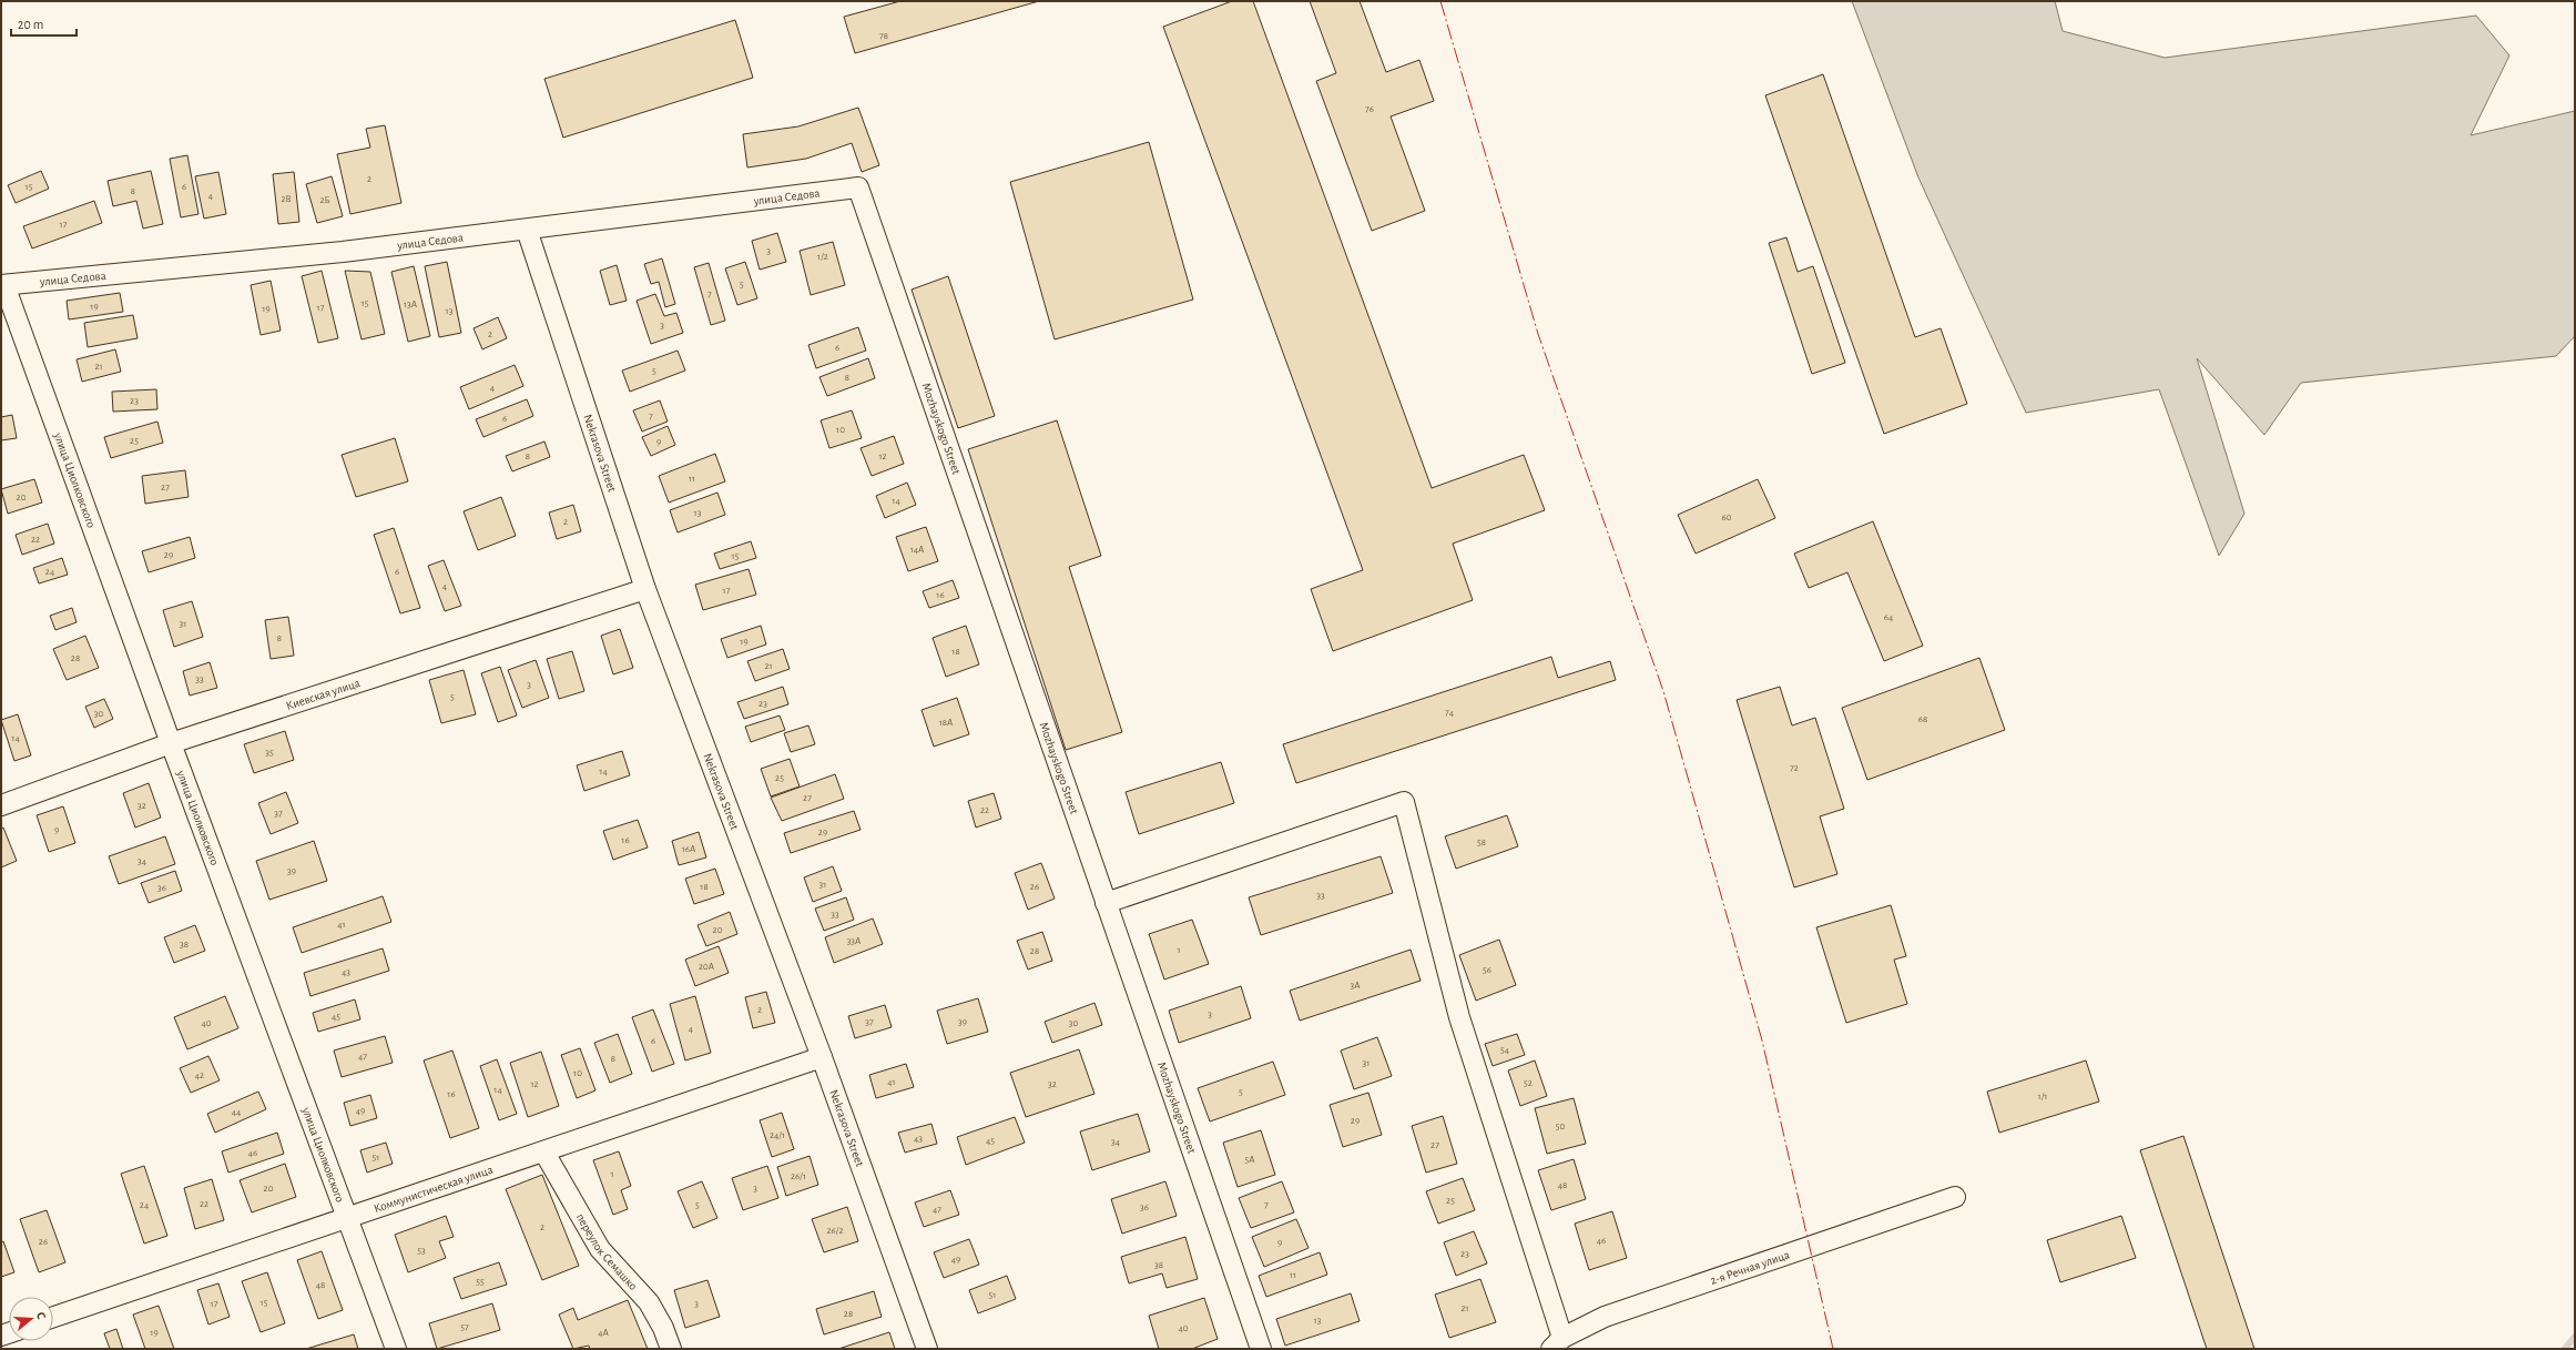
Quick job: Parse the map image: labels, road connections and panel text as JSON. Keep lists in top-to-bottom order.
{
  "streets": {
    "street": [
      "улица Седова",
      "Mozhayskogo Street",
      "Nekrasova Street",
      "улица Циолковского",
      "Киевская улица",
      "Коммунистическая улица",
      "переулок Семашко",
      "2-я Речная улица"
    ]
  },
  "crossings": [
    ["улица Седова", "Mozhayskogo Street"],
    ["улица Седова", "Nekrasova Street"],
    ["улица Седова", "улица Циолковского"],
    ["Nekrasova Street", "Киевская улица"],
    ["Nekrasova Street", "Коммунистическая улица"],
    ["улица Циолковского", "Киевская улица"],
    ["улица Циолковского", "Коммунистическая улица"],
    ["Коммунистическая улица", "переулок Семашко"]
  ],
  "house_numbers": [
    "78",
    "76",
    "2",
    "15",
    "6",
    "8",
    "4",
    "2В",
    "2Б",
    "17",
    "3",
    "1/2",
    "5",
    "7",
    "15",
    "13А",
    "19",
    "17",
    "19",
    "13",
    "3",
    "2",
    "6",
    "21",
    "5",
    "8",
    "4",
    "23",
    "7",
    "6",
    "10",
    "25",
    "9",
    "8",
    "12",
    "11",
    "27",
    "20",
    "14",
    "13",
    "60",
    "2",
    "22",
    "14А",
    "29",
    "15",
    "24",
    "6",
    "4",
    "17",
    "16",
    "64",
    "31",
    "8",
    "19",
    "18",
    "28",
    "21",
    "33",
    "3",
    "5",
    "23",
    "74",
    "30",
    "68",
    "18А",
    "14",
    "35",
    "72",
    "14",
    "25",
    "27",
    "32",
    "22",
    "37",
    "9",
    "29",
    "16",
    "58",
    "16А",
    "34",
    "39",
    "31",
    "18",
    "26",
    "36",
    "33",
    "33",
    "41",
    "20",
    "33А",
    "38",
    "1",
    "28",
    "20А",
    "56",
    "43",
    "3А",
    "2",
    "3",
    "45",
    "37",
    "39",
    "40",
    "30",
    "4",
    "6",
    "54",
    "47",
    "8",
    "31",
    "10",
    "42",
    "41",
    "52",
    "12",
    "32",
    "14",
    "5",
    "16",
    "1/1",
    "49",
    "44",
    "29",
    "50",
    "24/1",
    "43",
    "45",
    "34",
    "27",
    "46",
    "51",
    "5А",
    "1",
    "26/1",
    "48",
    "20",
    "3",
    "25",
    "22",
    "24",
    "5",
    "7",
    "36",
    "47",
    "2",
    "26/2",
    "46",
    "26",
    "9",
    "53",
    "23",
    "49",
    "38",
    "11",
    "55",
    "48",
    "51",
    "15",
    "17",
    "3",
    "21",
    "28",
    "13",
    "57",
    "40",
    "19",
    "4А"
  ],
  "scale_bar": "20 m",
  "north": "right"
}
